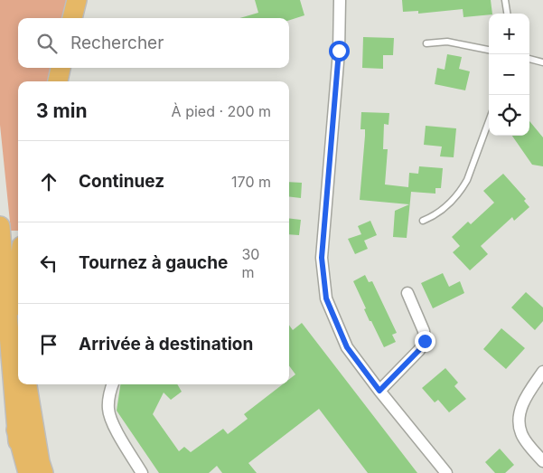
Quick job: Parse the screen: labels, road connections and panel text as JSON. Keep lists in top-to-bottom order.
{
  "page": {
    "map_buttons": ["+", "−"],
    "search": "Rechercher",
    "heading": ["3 min", "À pied · 200 m"],
    "list": [
      ["Continuez", "170 m"],
      ["Tournez à gauche", "30 m"],
      "Arrivée à destination"
    ]
  }
}
